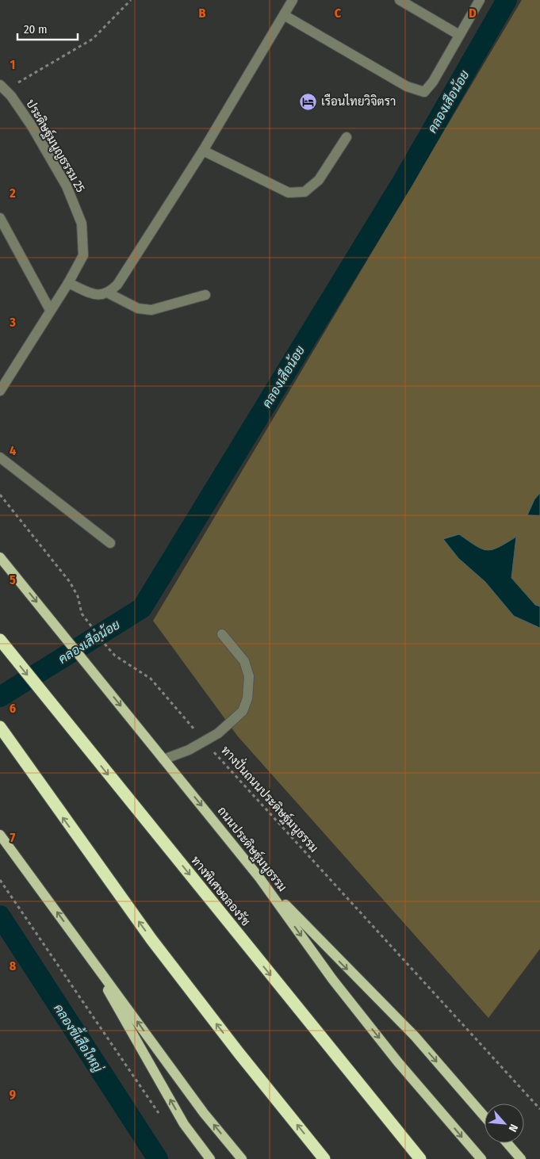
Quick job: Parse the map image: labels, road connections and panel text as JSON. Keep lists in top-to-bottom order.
{
  "streets": {
    "highway": ["ทางพิเศษฉลองรัช"],
    "main road": ["ถนนประดิษฐ์มนูธรรม"],
    "street": ["ประดิษฐ์มนูญธรรม 25"],
    "path": ["ทางปั่นถนนประดิษฐ์มนูธรรม"]
  },
  "water": ["คลองเสือน้อย", "คลองขี้เสือใหญ่"],
  "places": {
    "hotel": ["เรือนไทยวิจิตรา"]
  },
  "scale_bar": "20 m",
  "north": "bottom right",
  "grid": {
    "columns": ["B", "C", "D"],
    "rows": [
      "1",
      "2",
      "3",
      "4",
      "5",
      "6",
      "7",
      "8",
      "9"
    ]
  }
}
